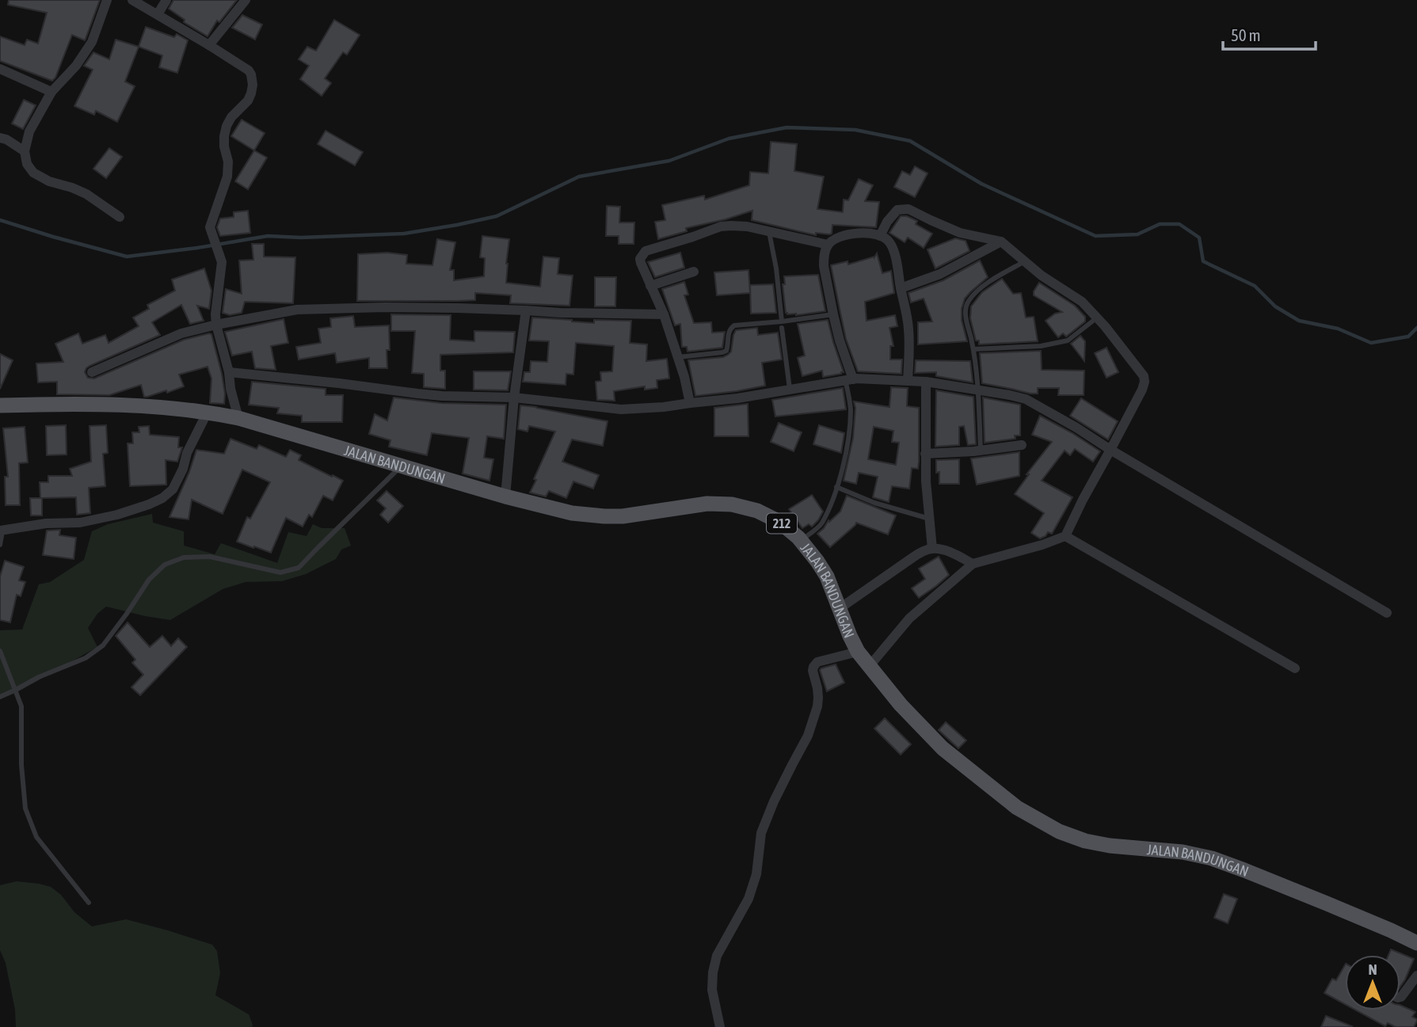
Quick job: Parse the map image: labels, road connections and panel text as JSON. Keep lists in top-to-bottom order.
{
  "streets": {
    "main road": ["JALAN BANDUNGAN", "212"]
  },
  "scale_bar": "50 m",
  "north": "top"
}
